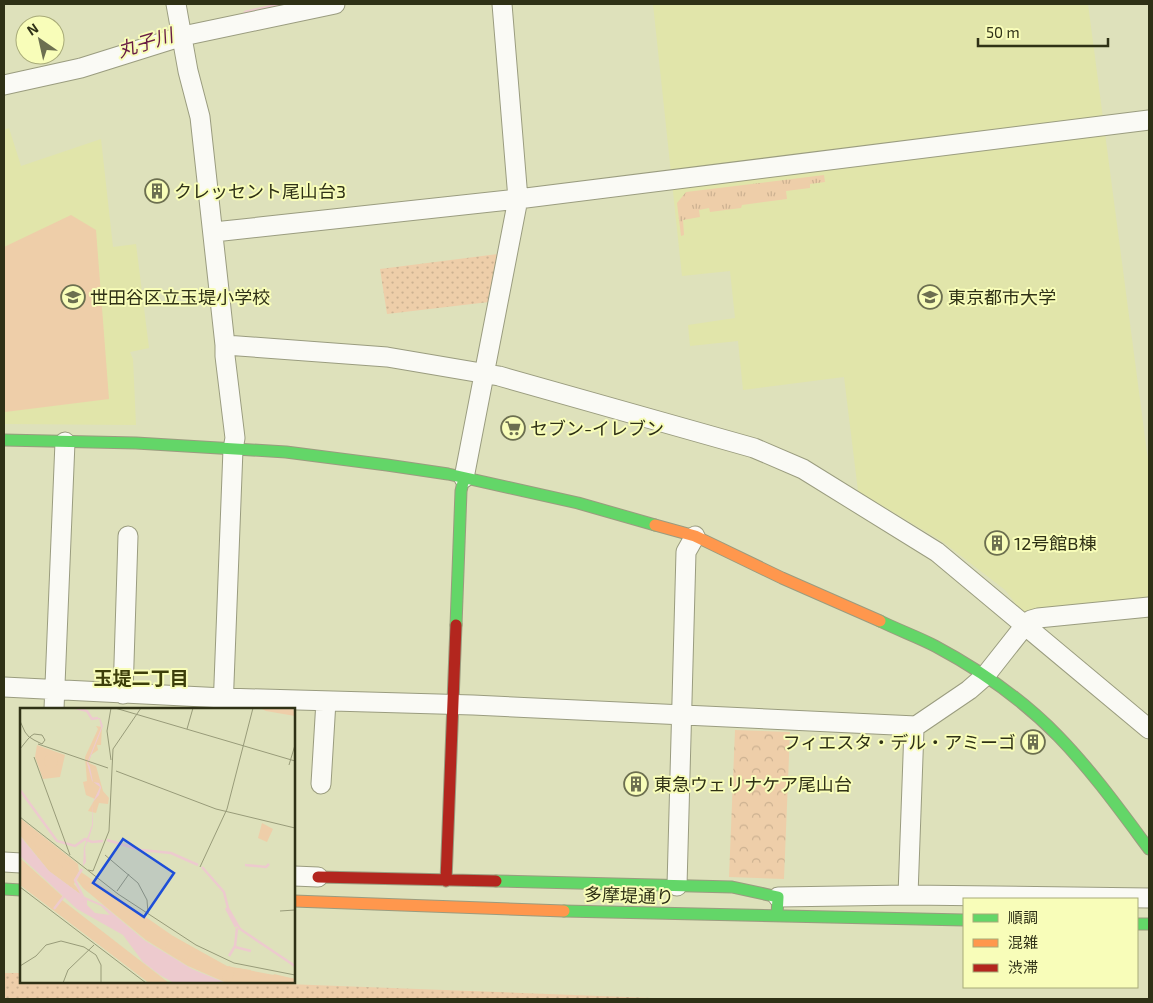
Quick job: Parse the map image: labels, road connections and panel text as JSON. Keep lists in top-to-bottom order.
{
  "streets": {
    "street": ["多摩堤通り"]
  },
  "districts": ["玉堤二丁目"],
  "water": ["丸子川"],
  "places": {
    "building": [
      "クレッセント尾山台3",
      "12号館B棟",
      "フィエスタ・デル・アミーゴ",
      "東急ウェリナケア尾山台"
    ],
    "school or university": ["世田谷区立玉堤小学校", "東京都市大学"],
    "supermarket": ["セブン-イレブン"]
  },
  "legend": ["順調", "混雑", "渋滞"],
  "scale_bar": "50 m",
  "north": "top left"
}
